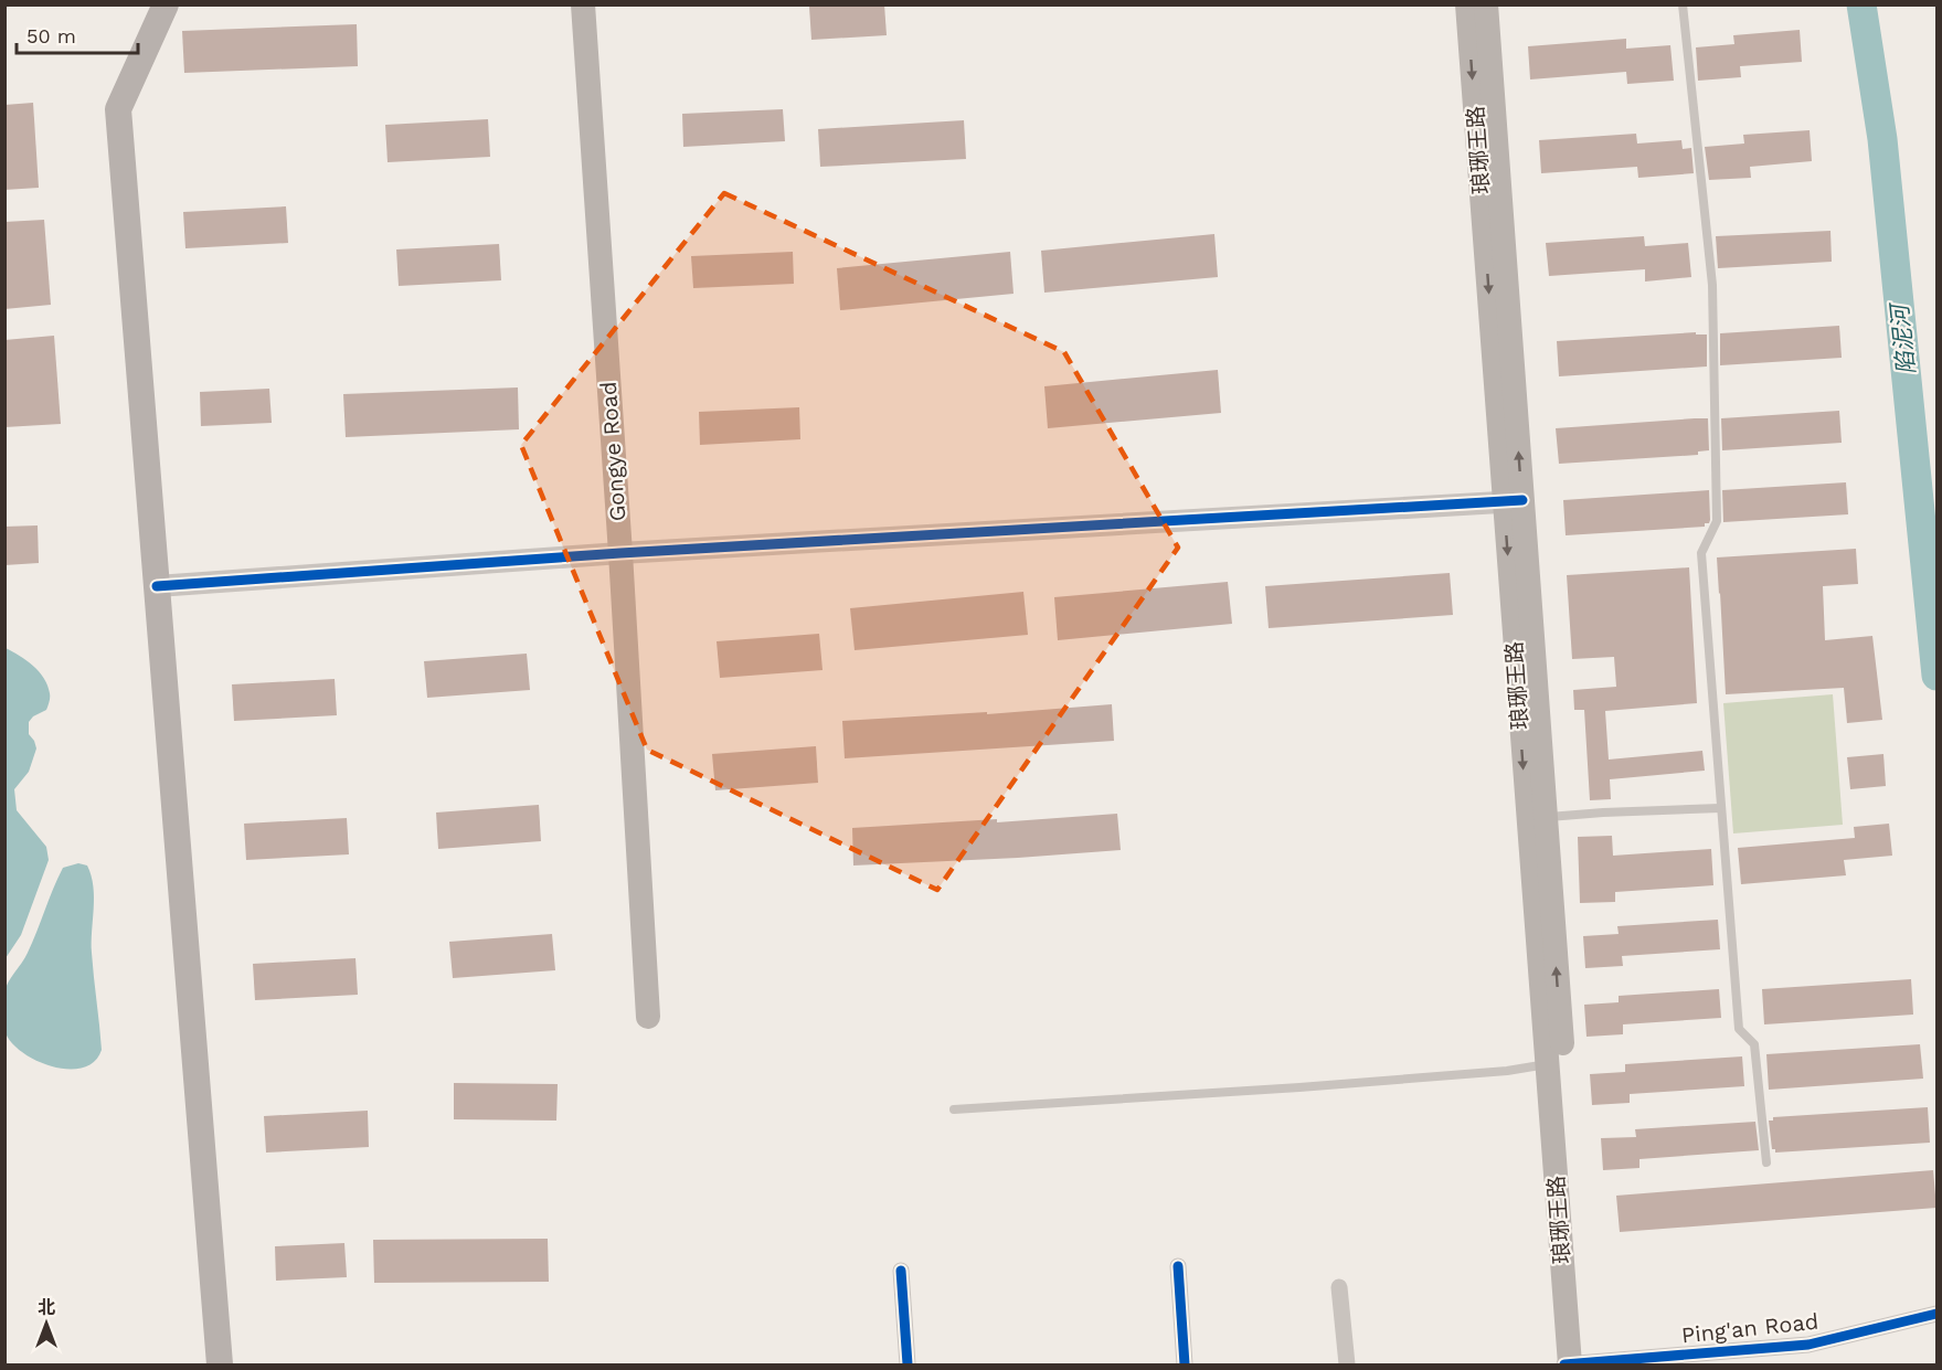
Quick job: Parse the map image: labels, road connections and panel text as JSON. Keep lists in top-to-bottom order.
{
  "streets": {
    "main road": ["琅琊王路", "Gongye Road"],
    "street": ["Ping'an Road"]
  },
  "crossings": [
    ["琅琊王路", "Ping'an Road"]
  ],
  "water": ["陷泥河"],
  "scale_bar": "50 m",
  "north": "top"
}
